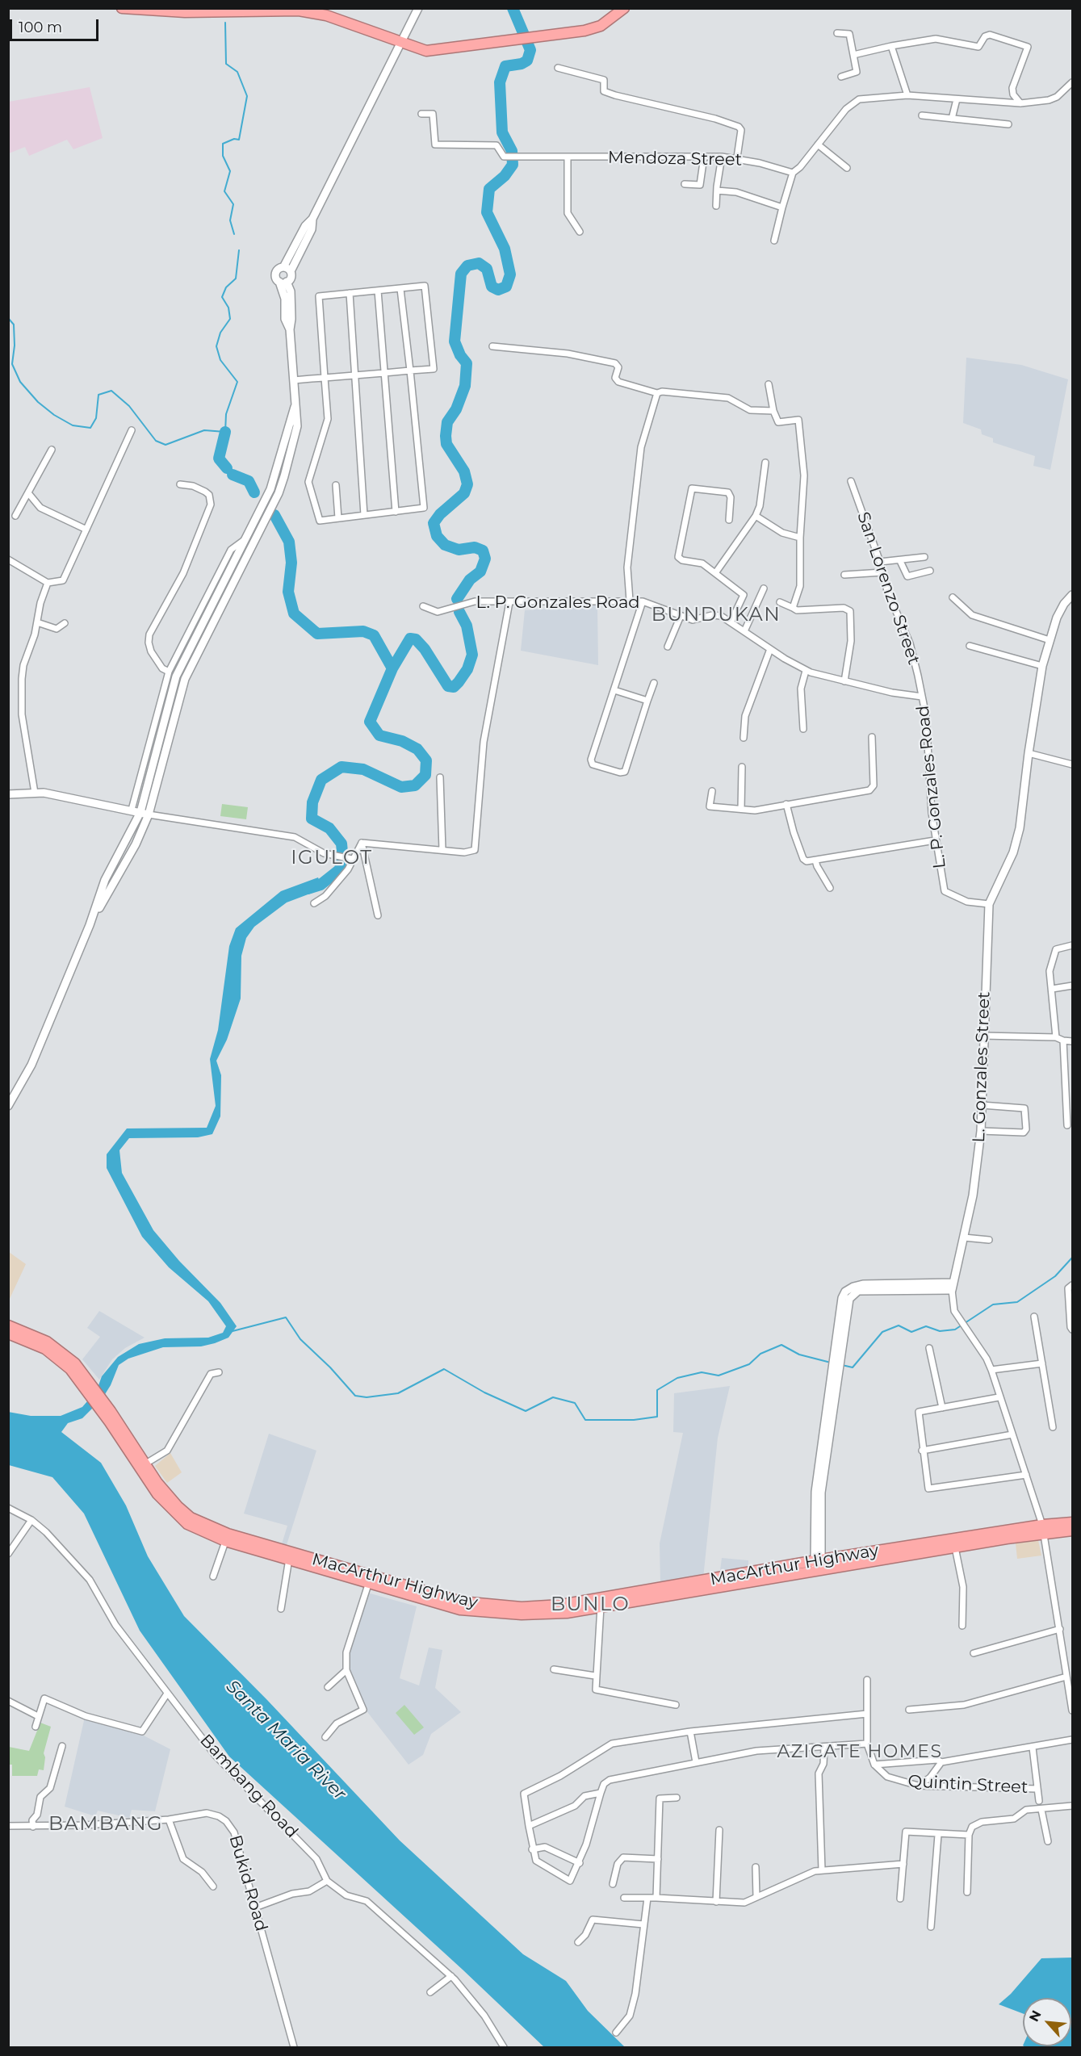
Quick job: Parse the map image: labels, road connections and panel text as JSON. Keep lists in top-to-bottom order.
{
  "streets": {
    "highway": ["MacArthur Highway"],
    "main road": ["L. Gonzales Street"],
    "street": [
      "Mendoza Street",
      "San Lorenzo Street",
      "L. P. Gonzales Road",
      "Quintin Street",
      "Bambang Road",
      "Bukid Road"
    ]
  },
  "crossings": [
    ["San Lorenzo Street", "L. P. Gonzales Road"],
    ["L. P. Gonzales Road", "L. Gonzales Street"],
    ["L. Gonzales Street", "MacArthur Highway"]
  ],
  "districts": [
    "BUNDUKAN",
    "IGULOT",
    "BUNLO",
    "AZICATE HOMES",
    "BAMBANG"
  ],
  "water": ["Santa Maria River"],
  "scale_bar": "100 m",
  "north": "top left"
}
